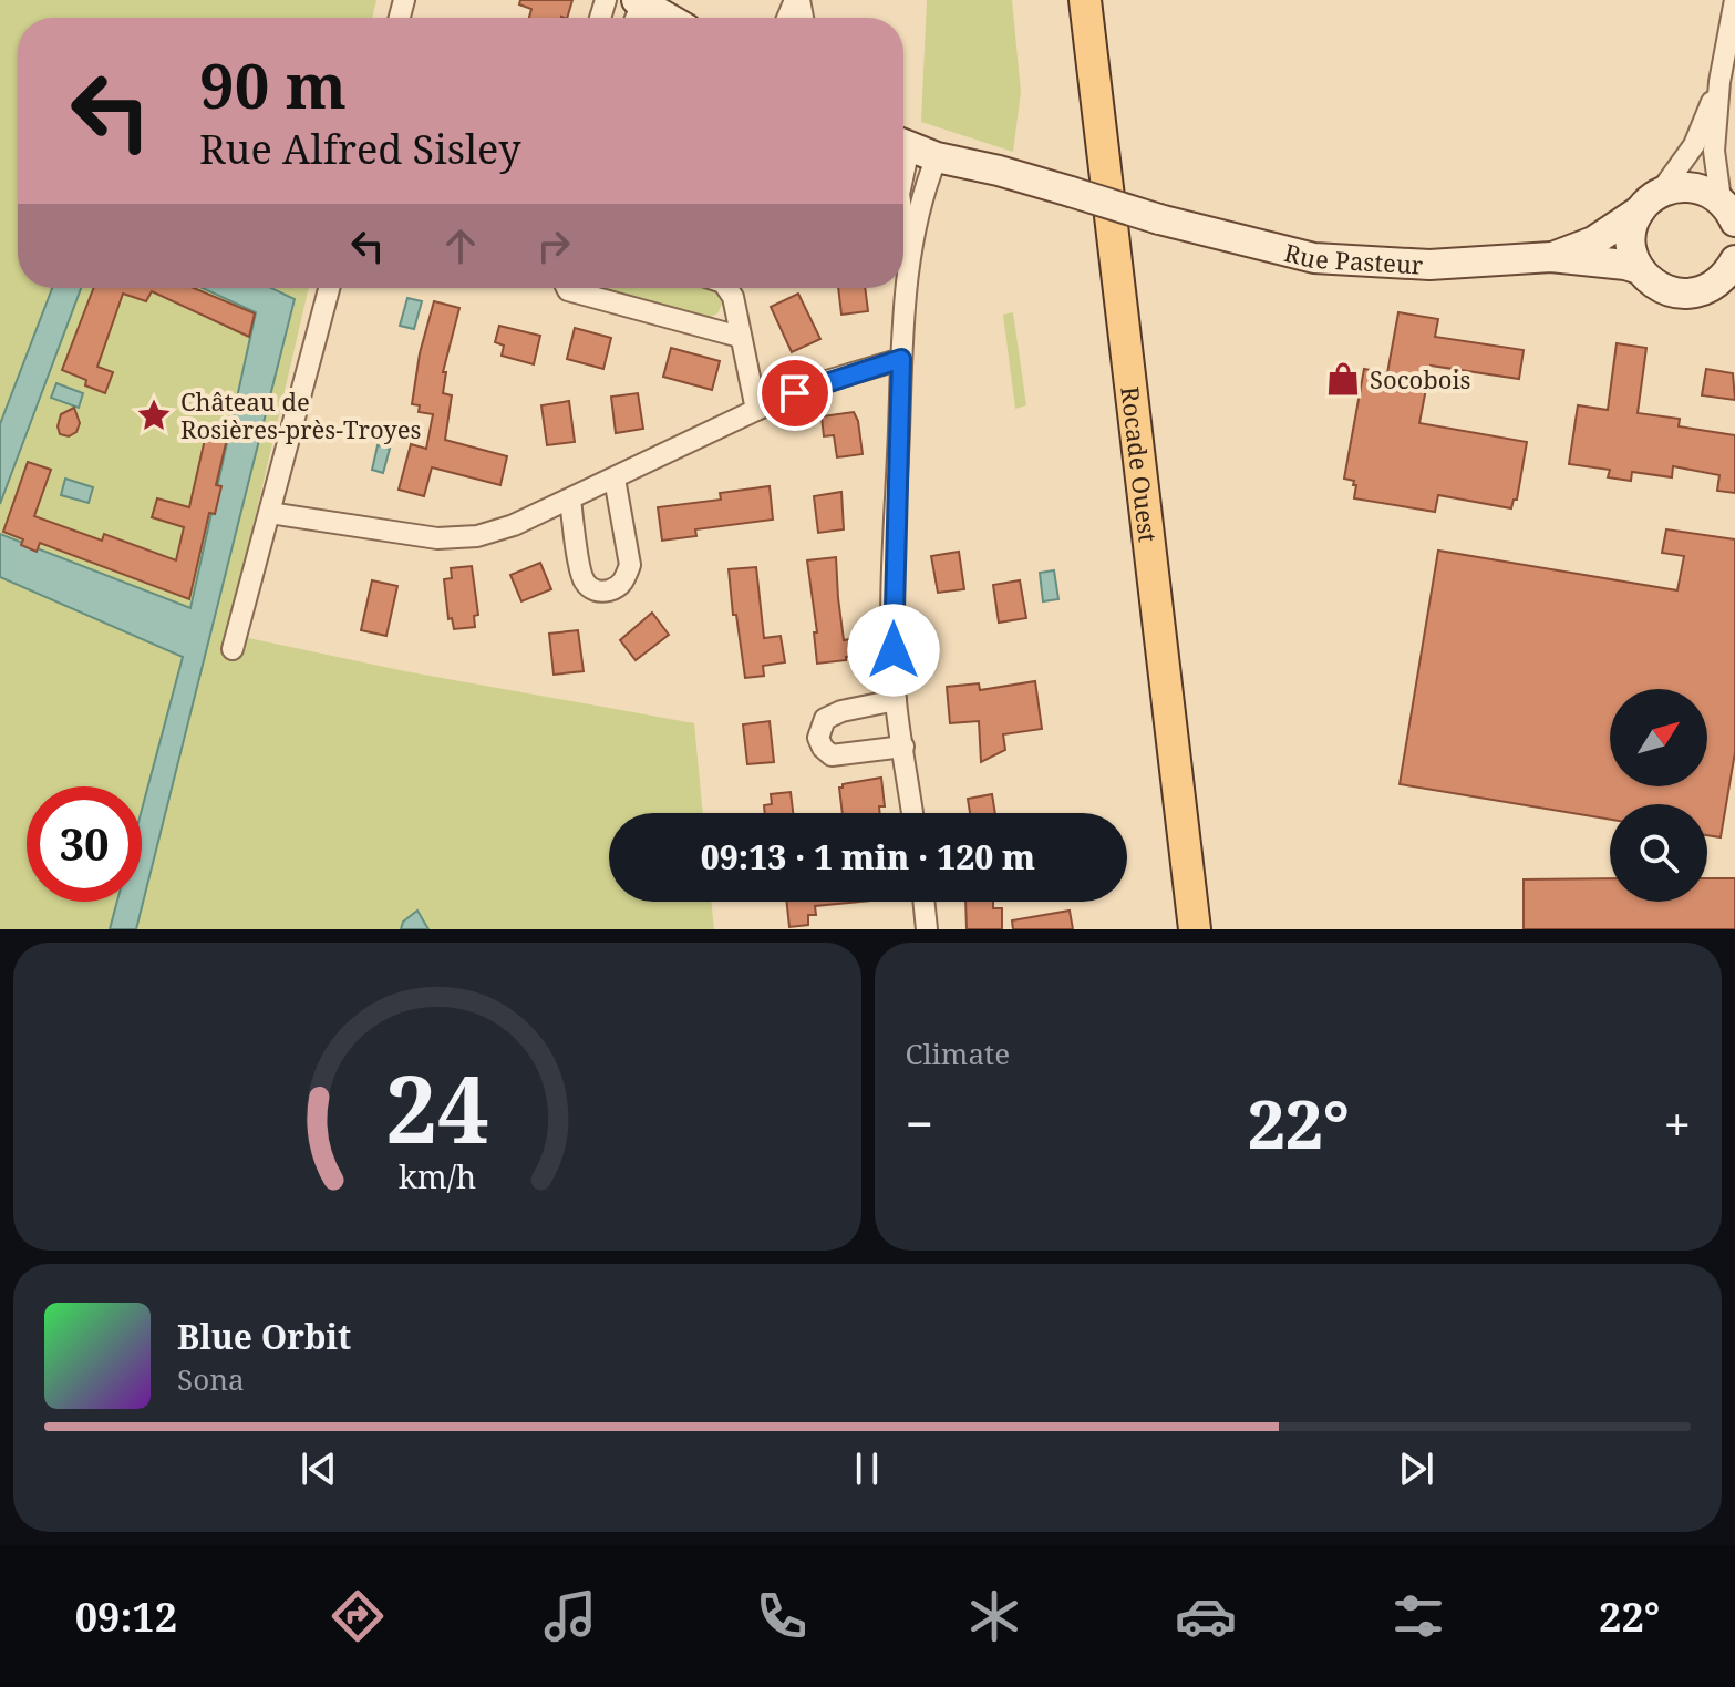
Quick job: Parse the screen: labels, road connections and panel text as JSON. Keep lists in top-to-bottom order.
{
  "streets": {
    "main road": ["Rocade Ouest"],
    "street": ["Rue Pasteur"]
  },
  "places": {
    "shop": ["Socobois"],
    "place": ["Château de Rosières-près-Troyes"]
  },
  "north": "top right",
  "page": {
    "turn": ["90 m", "Rue Alfred Sisley"],
    "limit": "30",
    "trip": "09:13 · 1 min · 120 m",
    "tile": "Climate",
    "heat": ["−", "22°", "+"],
    "song": ["Blue Orbit", "Sona"],
    "tabs": ["09:12", "22°"],
    "gauge": ["24", "km/h"]
  }
}
